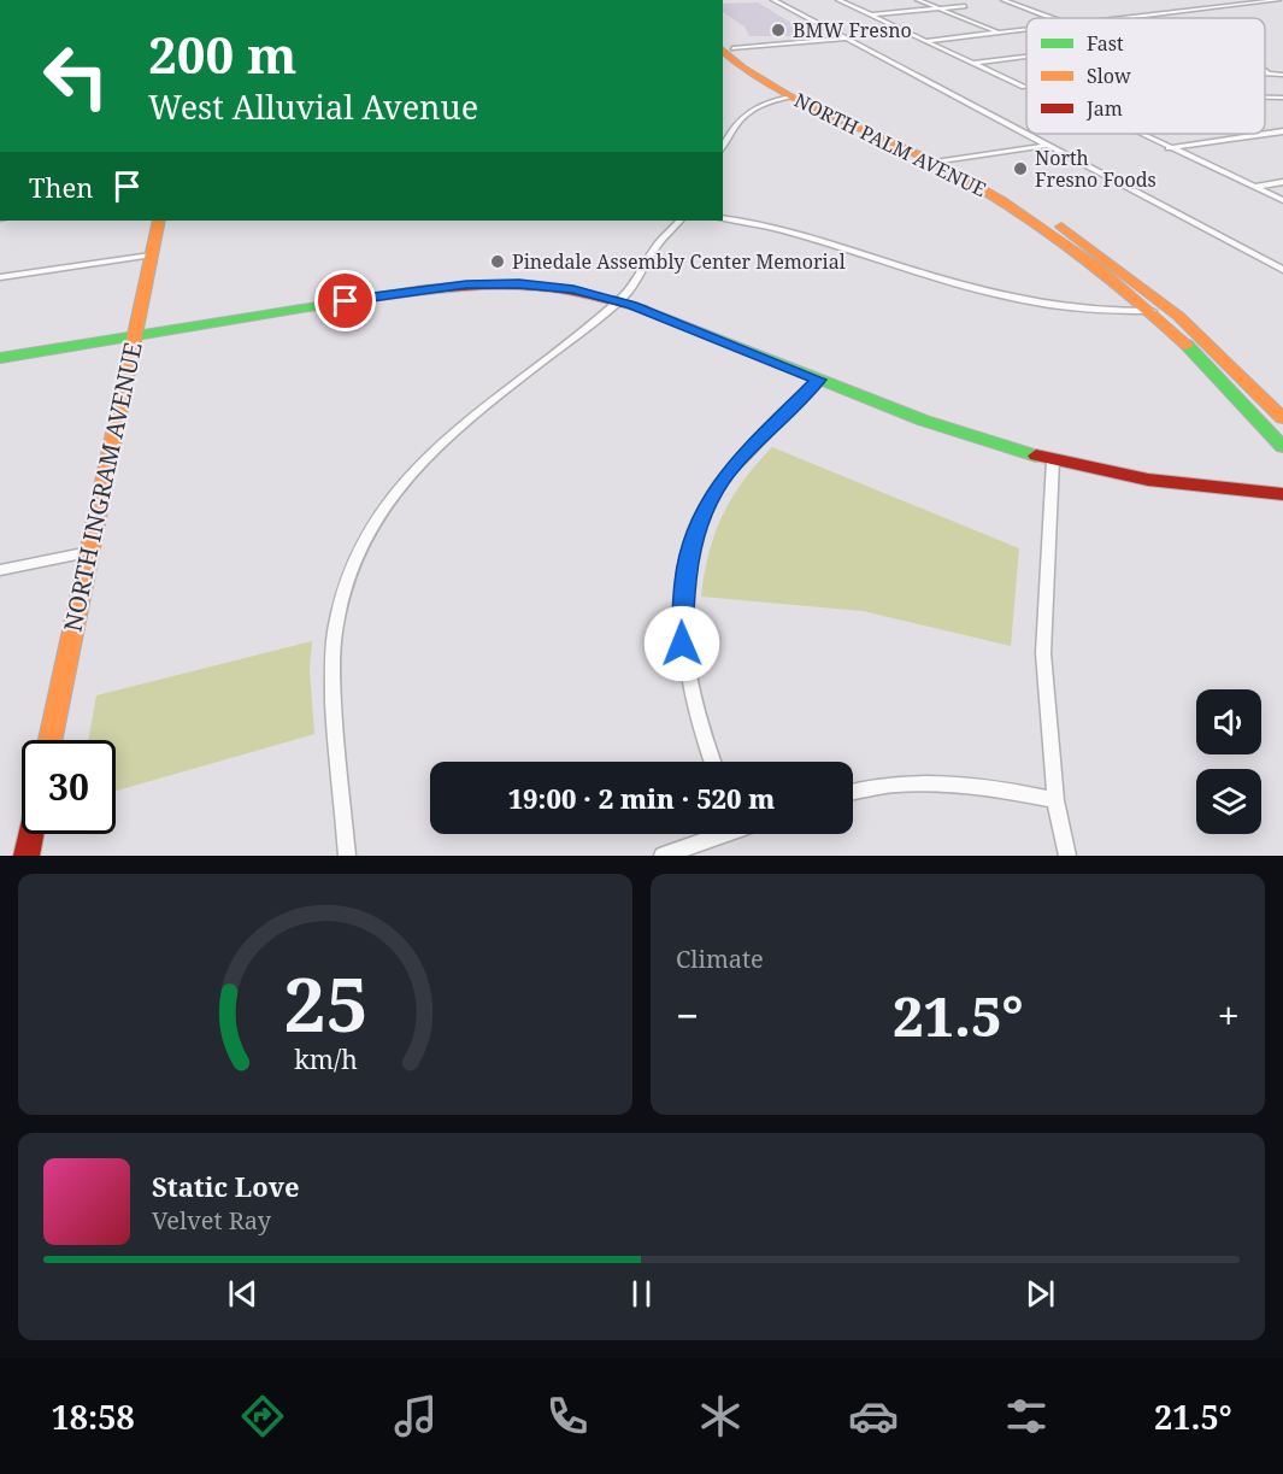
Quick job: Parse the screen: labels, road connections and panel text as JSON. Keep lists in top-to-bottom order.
{
  "streets": {
    "main road": ["NORTH PALM AVENUE", "NORTH INGRAM AVENUE"]
  },
  "places": ["BMW Fresno", "North Fresno Foods", "Pinedale Assembly Center Memorial"],
  "legend": ["Fast", "Slow", "Jam"],
  "page": {
    "turn": ["200 m", "West Alluvial Avenue"],
    "then": "Then",
    "limit": "30",
    "trip": "19:00 · 2 min · 520 m",
    "tile": "Climate",
    "heat": ["−", "21.5°", "+"],
    "song": ["Static Love", "Velvet Ray"],
    "tabs": ["18:58", "21.5°"],
    "gauge": ["25", "km/h"]
  }
}
